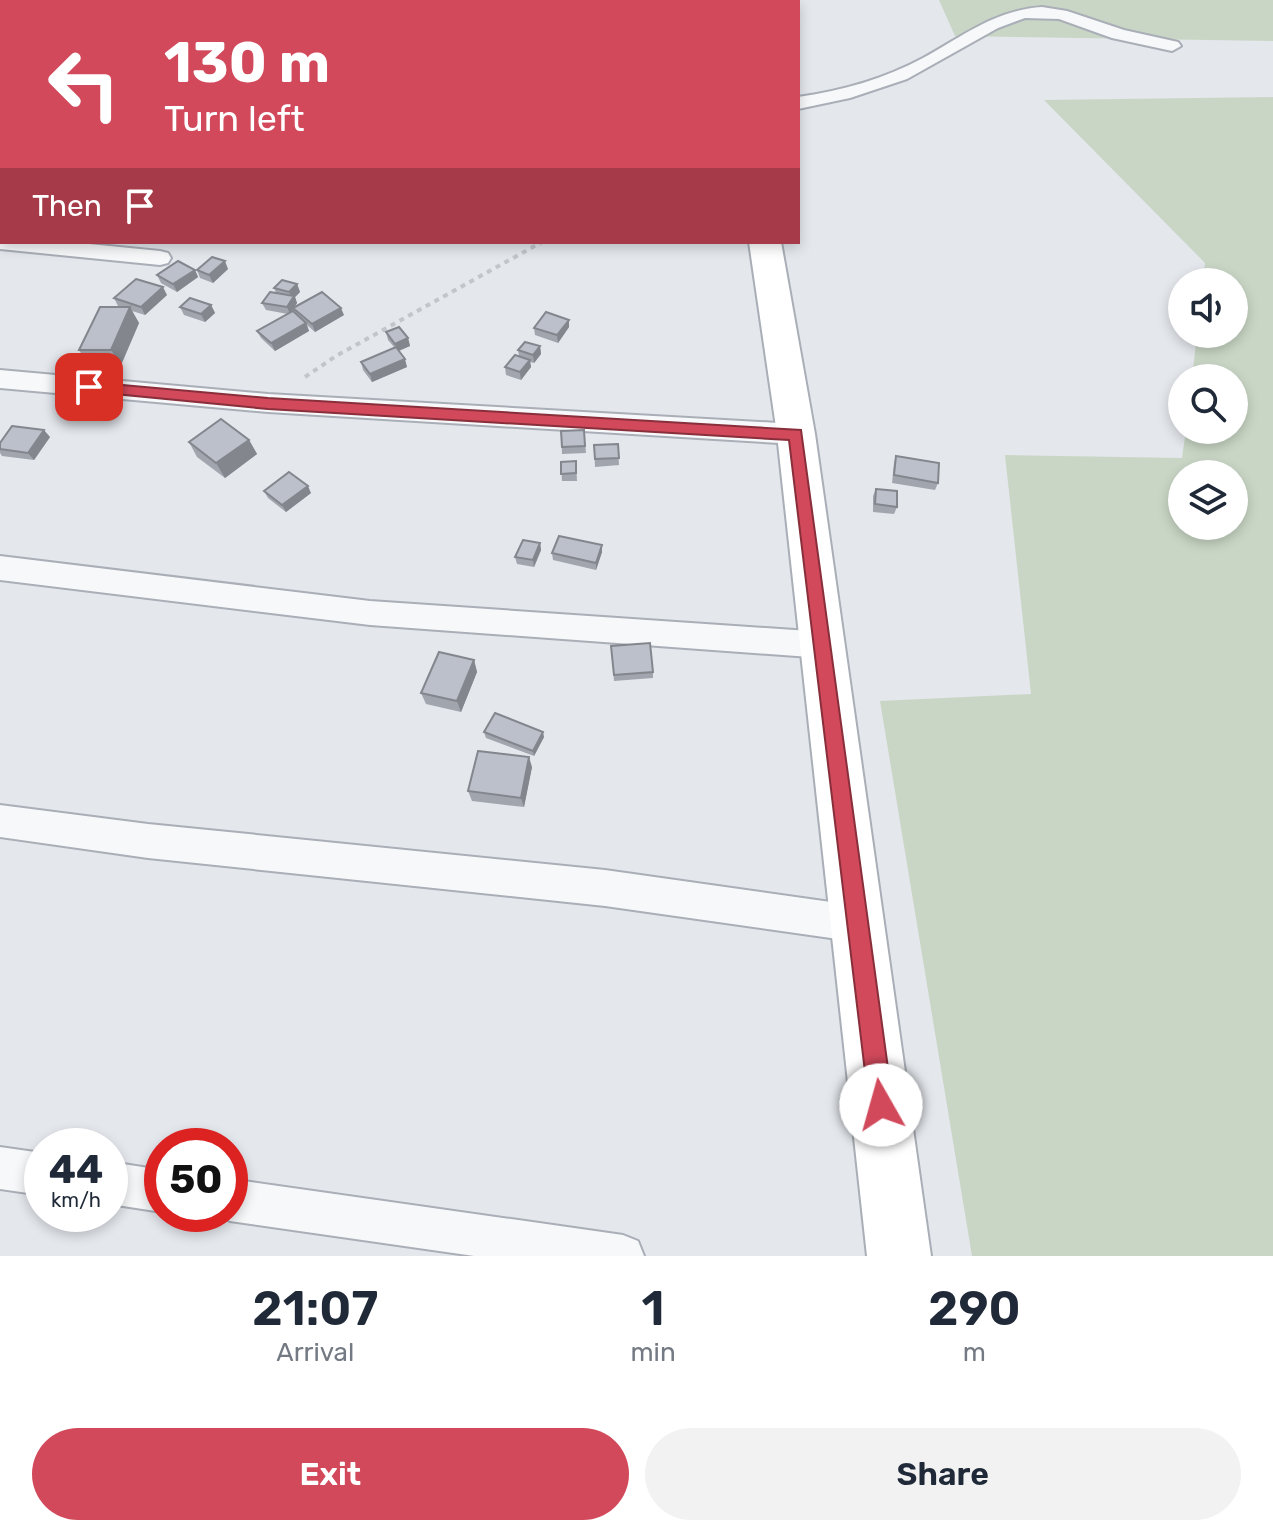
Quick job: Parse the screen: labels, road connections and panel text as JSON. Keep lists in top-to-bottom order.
{
  "page": {
    "turn": ["130 m", "Turn left"],
    "then": "Then",
    "speed": "44 km/h",
    "limit": "50",
    "eta": [
      "21:07",
      "Arrival",
      "1",
      "min",
      "290",
      "m"
    ],
    "buttons": ["Exit", "Share"]
  }
}
